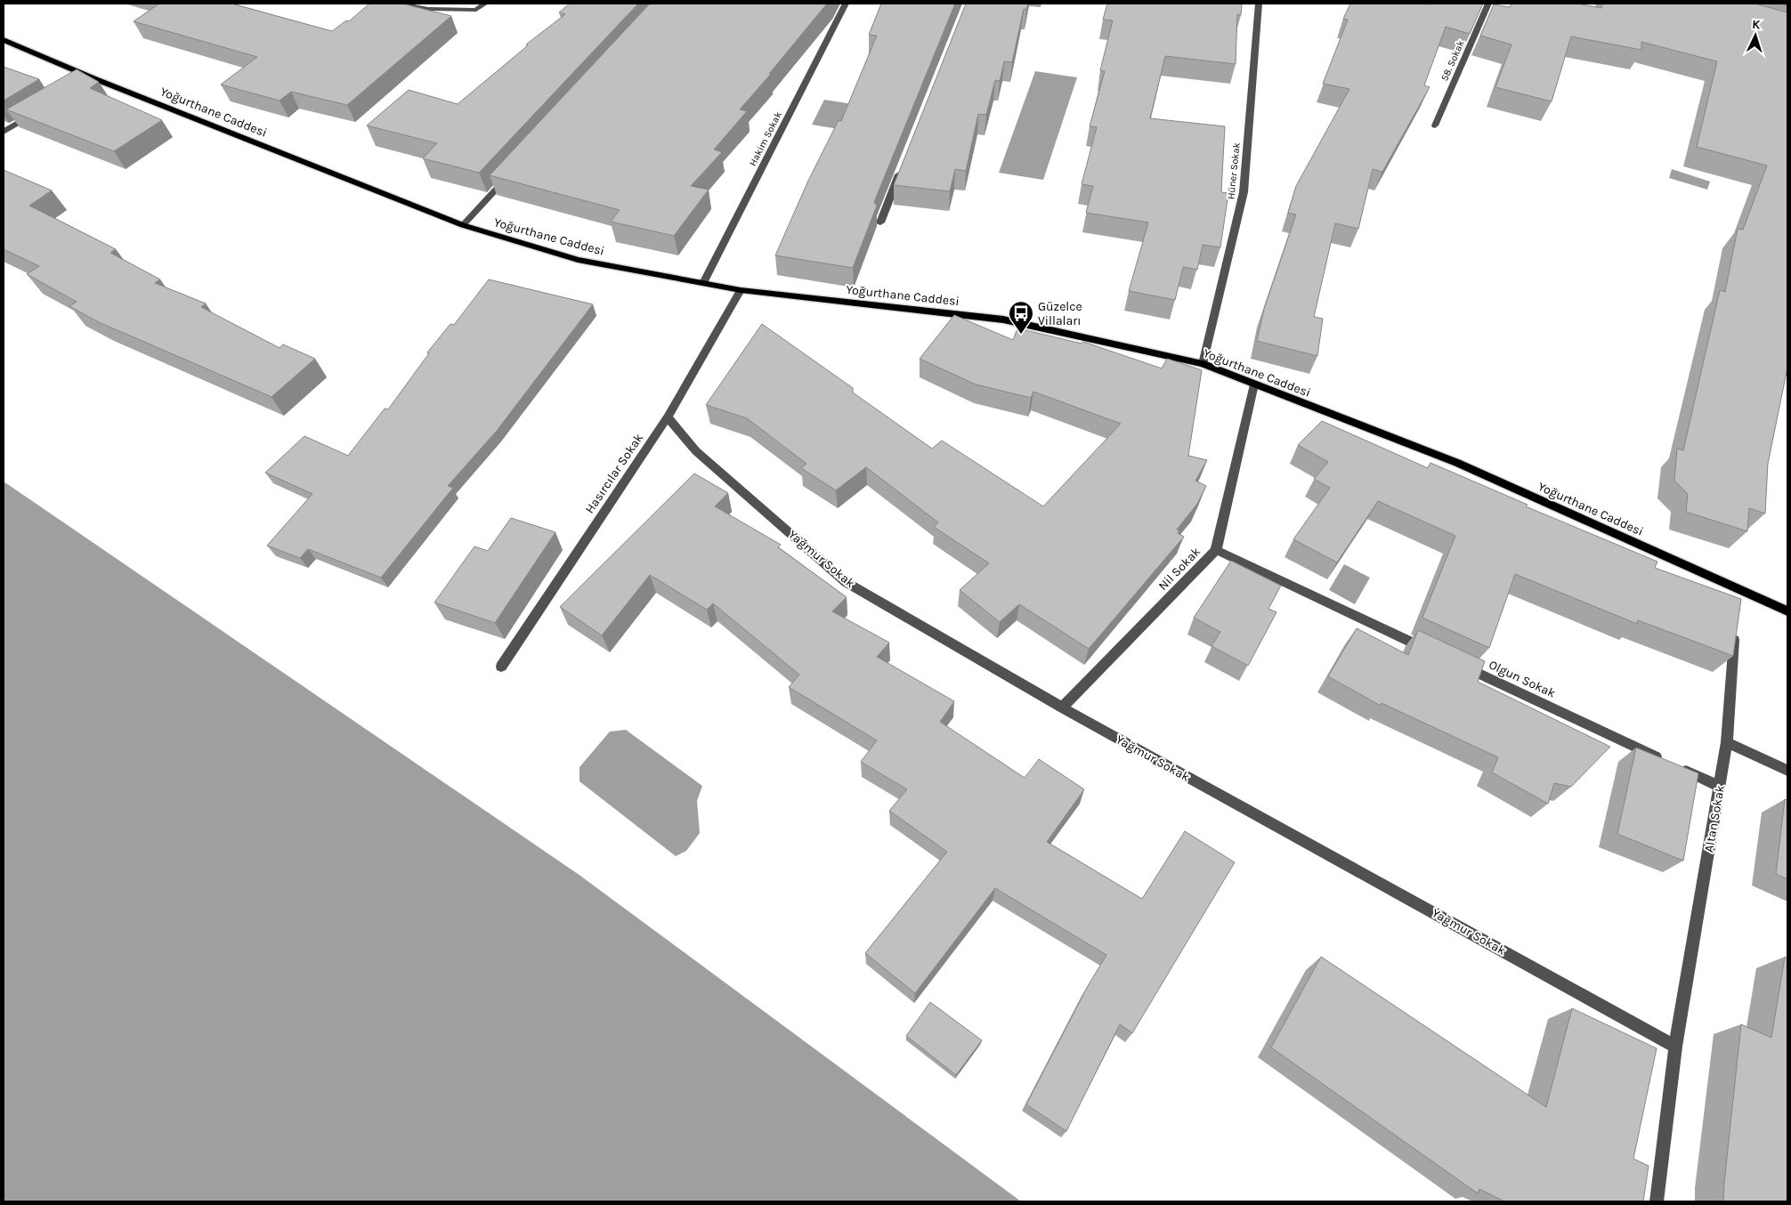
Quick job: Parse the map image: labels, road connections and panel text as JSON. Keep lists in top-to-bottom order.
{
  "streets": {
    "main road": ["Yoğurthane Caddesi"],
    "street": [
      "58. Sokak",
      "Hakim Sokak",
      "Hüner Sokak",
      "Hasırcılar Sokak",
      "Yağmur Sokak",
      "Nil Sokak",
      "Olgun Sokak",
      "Altan Sokak"
    ]
  },
  "crossings": [
    ["Yoğurthane Caddesi", "Hakim Sokak"],
    ["Yoğurthane Caddesi", "Hüner Sokak"],
    ["Yoğurthane Caddesi", "Hasırcılar Sokak"],
    ["Yoğurthane Caddesi", "Nil Sokak"],
    ["Hasırcılar Sokak", "Yağmur Sokak"],
    ["Yağmur Sokak", "Nil Sokak"],
    ["Yağmur Sokak", "Altan Sokak"],
    ["Olgun Sokak", "Altan Sokak"]
  ],
  "places": {
    "bus stop": ["Güzelce Villaları"]
  },
  "north": "top"
}
